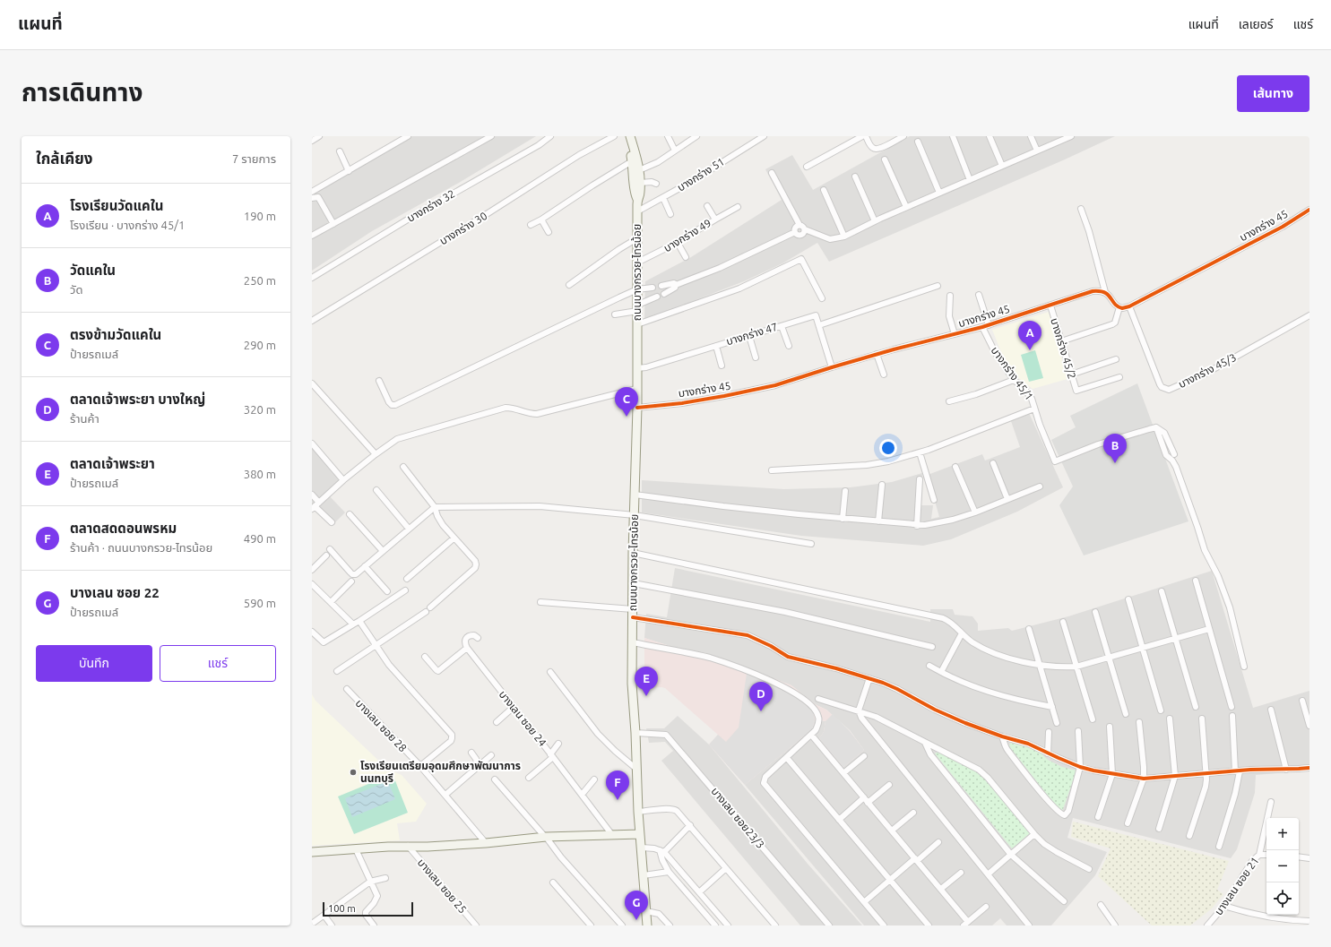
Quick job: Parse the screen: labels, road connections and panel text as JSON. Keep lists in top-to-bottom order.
{
  "streets": {
    "main road": ["ถนนบางกรวย-ไทรน้อย"],
    "street": [
      "บางกร่าง 51",
      "บางกร่าง 32",
      "บางกร่าง 45",
      "บางกร่าง 30",
      "บางกร่าง 49",
      "บางกร่าง 47",
      "บางกร่าง 45/2",
      "บางกร่าง 45/3",
      "บางกร่าง 45/1",
      "บางเลน ซอย 24",
      "บางเลน ซอย 28",
      "บางเลน ซอย23/3",
      "บางเลน ซอย 25",
      "บางเลน ซอย 21"
    ]
  },
  "crossings": [
    ["บางกร่าง 51", "ถนนบางกรวย-ไทรน้อย"],
    ["บางกร่าง 45", "ถนนบางกรวย-ไทรน้อย"],
    ["บางกร่าง 45", "บางกร่าง 45/2"],
    ["บางกร่าง 45", "บางกร่าง 45/3"],
    ["บางกร่าง 45", "บางกร่าง 45/1"],
    ["บางกร่าง 49", "ถนนบางกรวย-ไทรน้อย"],
    ["ถนนบางกรวย-ไทรน้อย", "บางกร่าง 47"],
    ["ถนนบางกรวย-ไทรน้อย", "บางเลน ซอย23/3"]
  ],
  "places": ["โรงเรียนเตรียมอุดมศึกษาพัฒนาการ นนทบุรี"],
  "scale_bar": "100 m",
  "page": {
    "header": "แผนที่",
    "nav": ["แผนที่", "เลเยอร์", "แชร์"],
    "title": "การเดินทาง",
    "buttons": [
      "เส้นทาง",
      ["บันทึก", "แชร์"]
    ],
    "heading": ["ใกล้เคียง", "7 รายการ"],
    "list": [
      {
        "mark": "A",
        "name": "โรงเรียนวัดแคใน",
        "note": "โรงเรียน · บางกร่าง 45/1",
        "value": "190 m"
      },
      {
        "mark": "B",
        "name": "วัดแคใน",
        "note": "วัด",
        "value": "250 m"
      },
      {
        "mark": "C",
        "name": "ตรงข้ามวัดแคใน",
        "note": "ป้ายรถเมล์",
        "value": "290 m"
      },
      {
        "mark": "D",
        "name": "ตลาดเจ้าพระยา บางใหญ่",
        "note": "ร้านค้า",
        "value": "320 m"
      },
      {
        "mark": "E",
        "name": "ตลาดเจ้าพระยา",
        "note": "ป้ายรถเมล์",
        "value": "380 m"
      },
      {
        "mark": "F",
        "name": "ตลาดสดดอนพรหม",
        "note": "ร้านค้า · ถนนบางกรวย-ไทรน้อย",
        "value": "490 m"
      },
      {
        "mark": "G",
        "name": "บางเลน ซอย 22",
        "note": "ป้ายรถเมล์",
        "value": "590 m"
      }
    ],
    "pins": [
      "A",
      "C",
      "B",
      "E",
      "D",
      "F",
      "G"
    ],
    "map_buttons": ["+", "−"],
    "scale": "100 m"
  }
}
